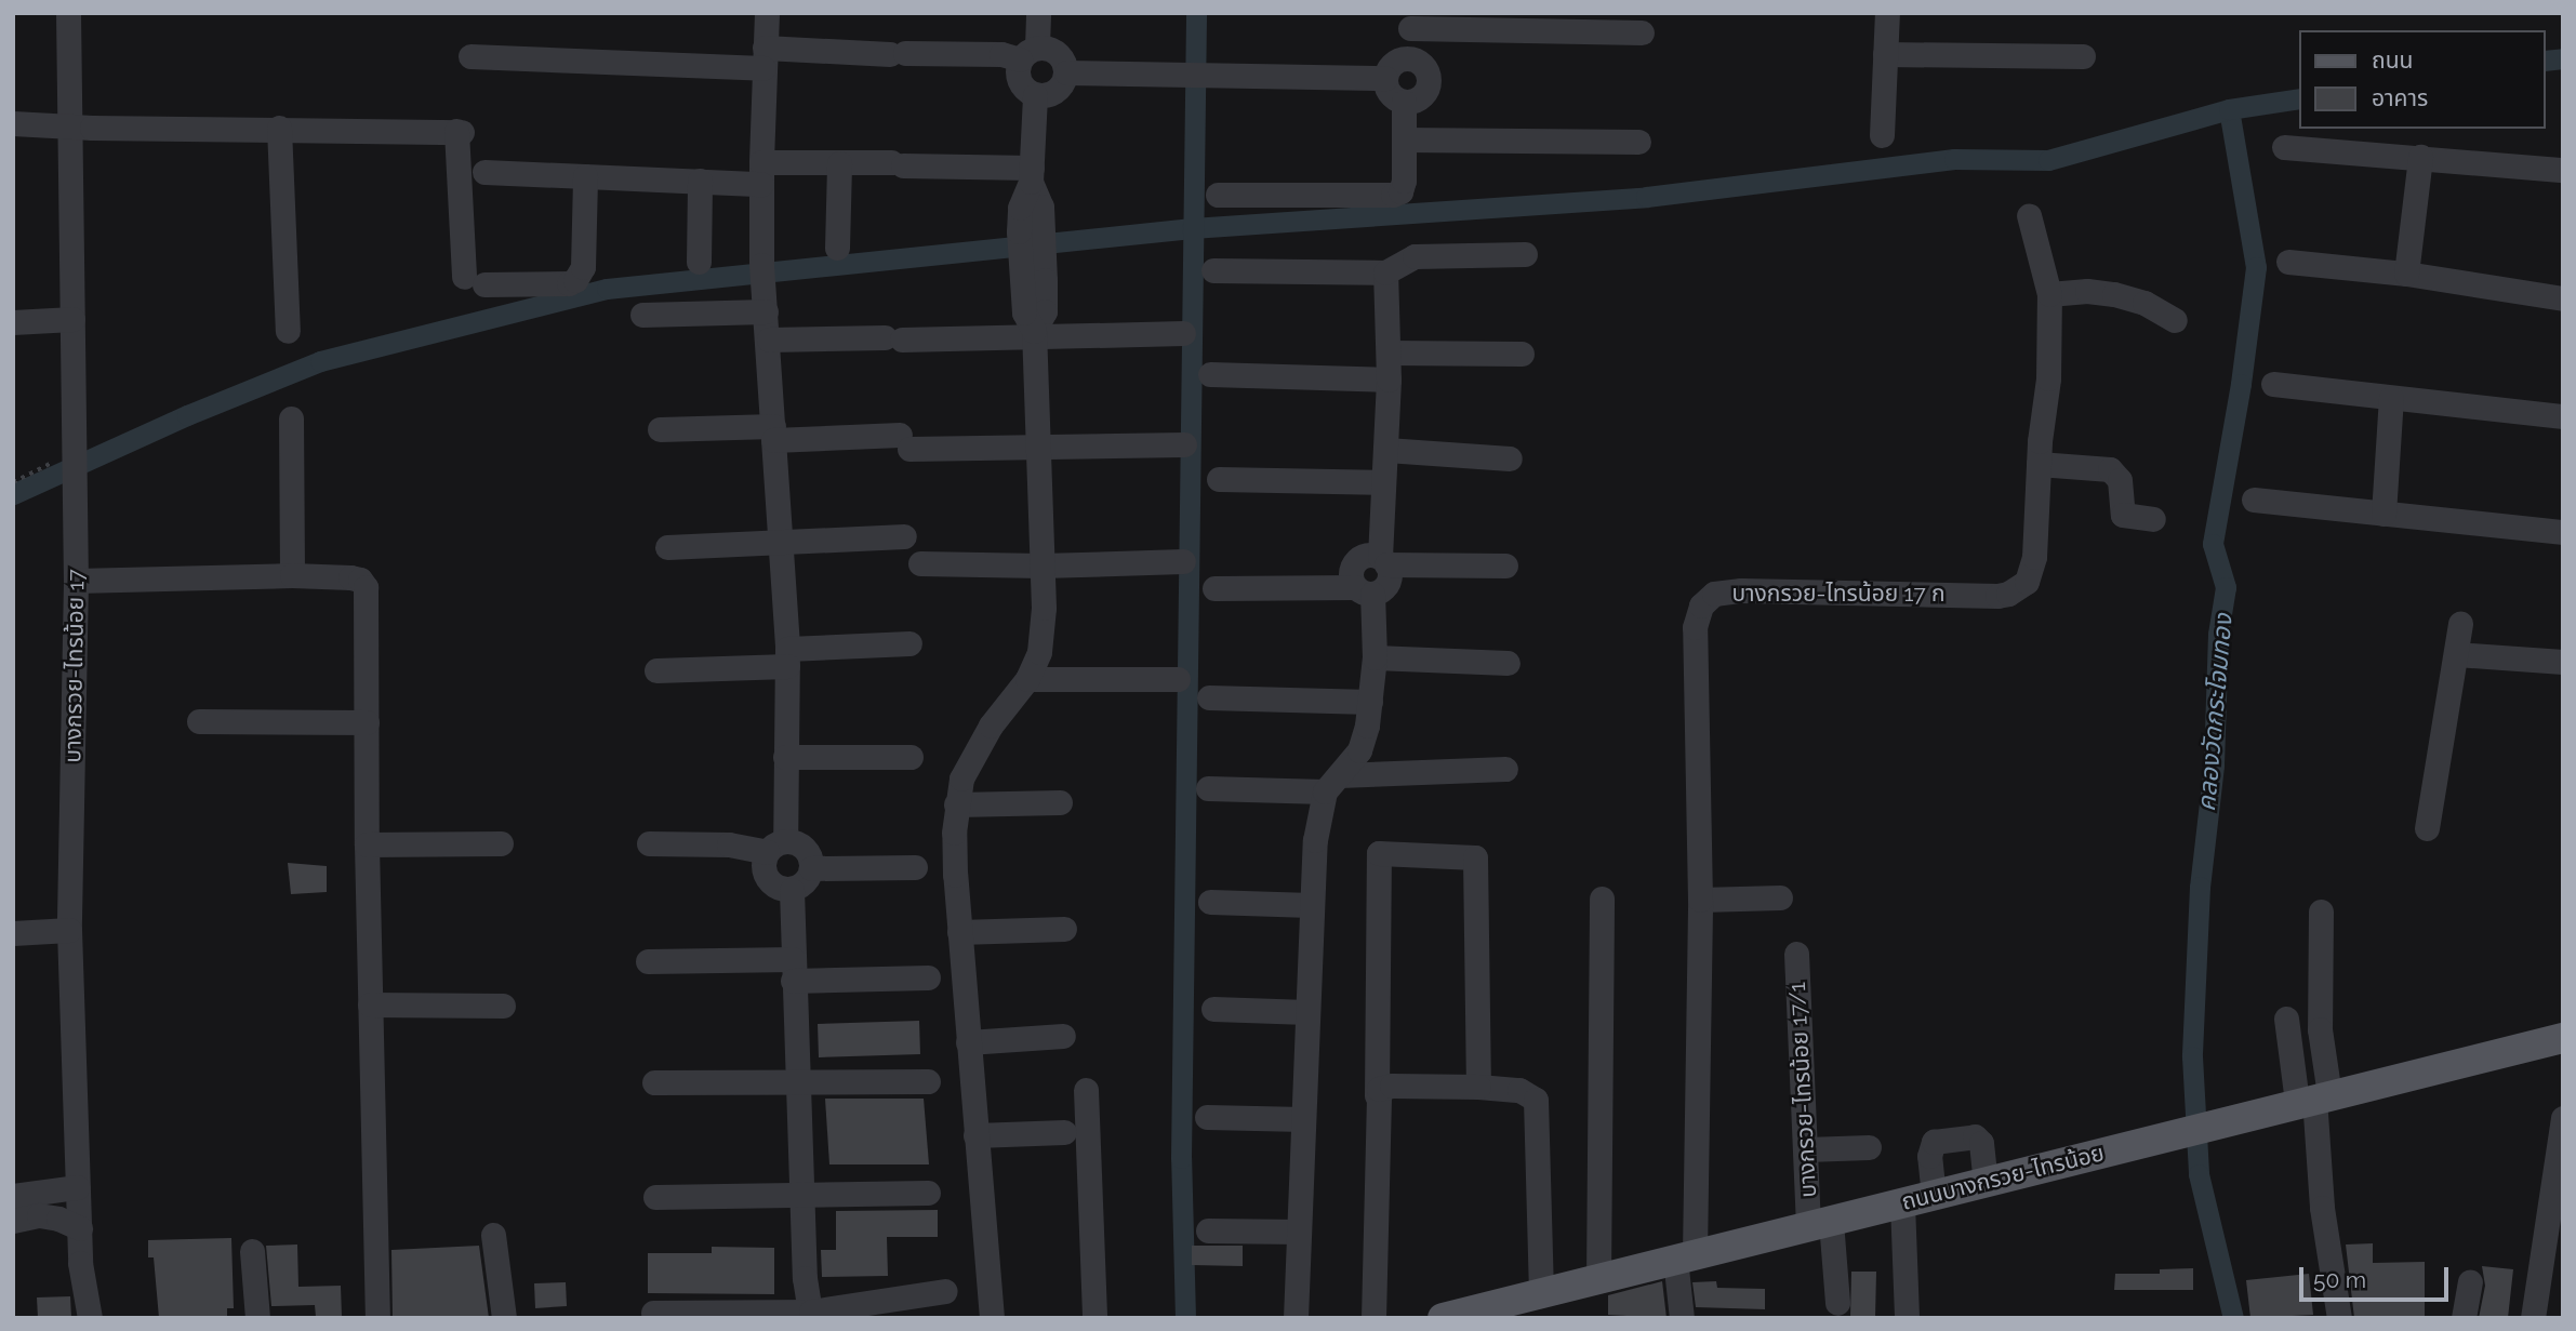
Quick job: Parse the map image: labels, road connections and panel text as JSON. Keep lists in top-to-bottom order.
{
  "streets": {
    "main road": ["ถนนบางกรวย-ไทรน้อย"],
    "street": ["บางกรวย-ไทรน้อย 17 ก", "บางกรวย-ไทรน้อย 17", "บางกรวย-ไทรน้อย 17/1"]
  },
  "crossings": [
    ["บางกรวย-ไทรน้อย 17 ก", "ถนนบางกรวย-ไทรน้อย"],
    ["บางกรวย-ไทรน้อย 17/1", "ถนนบางกรวย-ไทรน้อย"]
  ],
  "water": ["คลองวัดกระโจมทอง"],
  "legend": ["ถนน", "อาคาร"],
  "scale_bar": "50 m"
}
